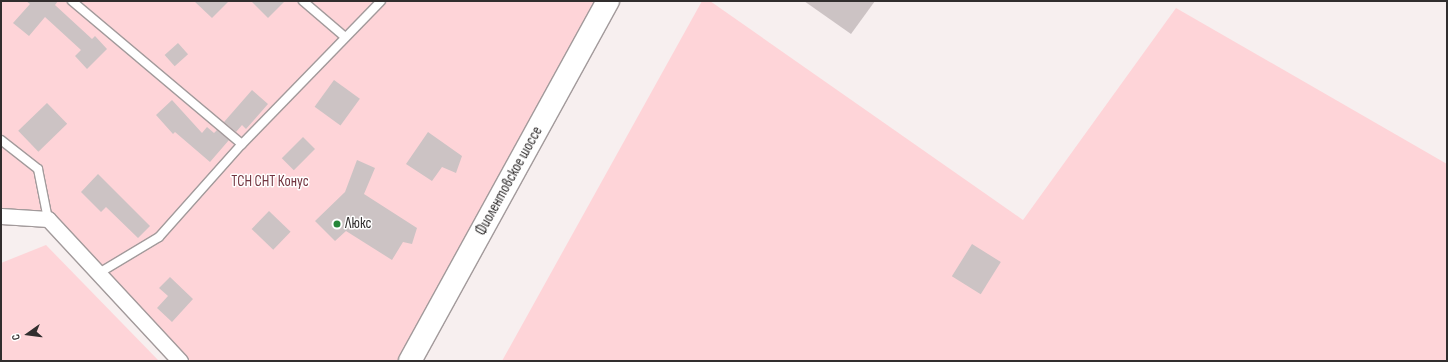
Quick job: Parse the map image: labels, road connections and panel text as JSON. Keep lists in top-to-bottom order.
{
  "streets": {
    "main road": ["Фиолентовское шоссе"]
  },
  "parks": ["ТСН СНТ Конус"],
  "places": ["Люкс"],
  "north": "left"
}
